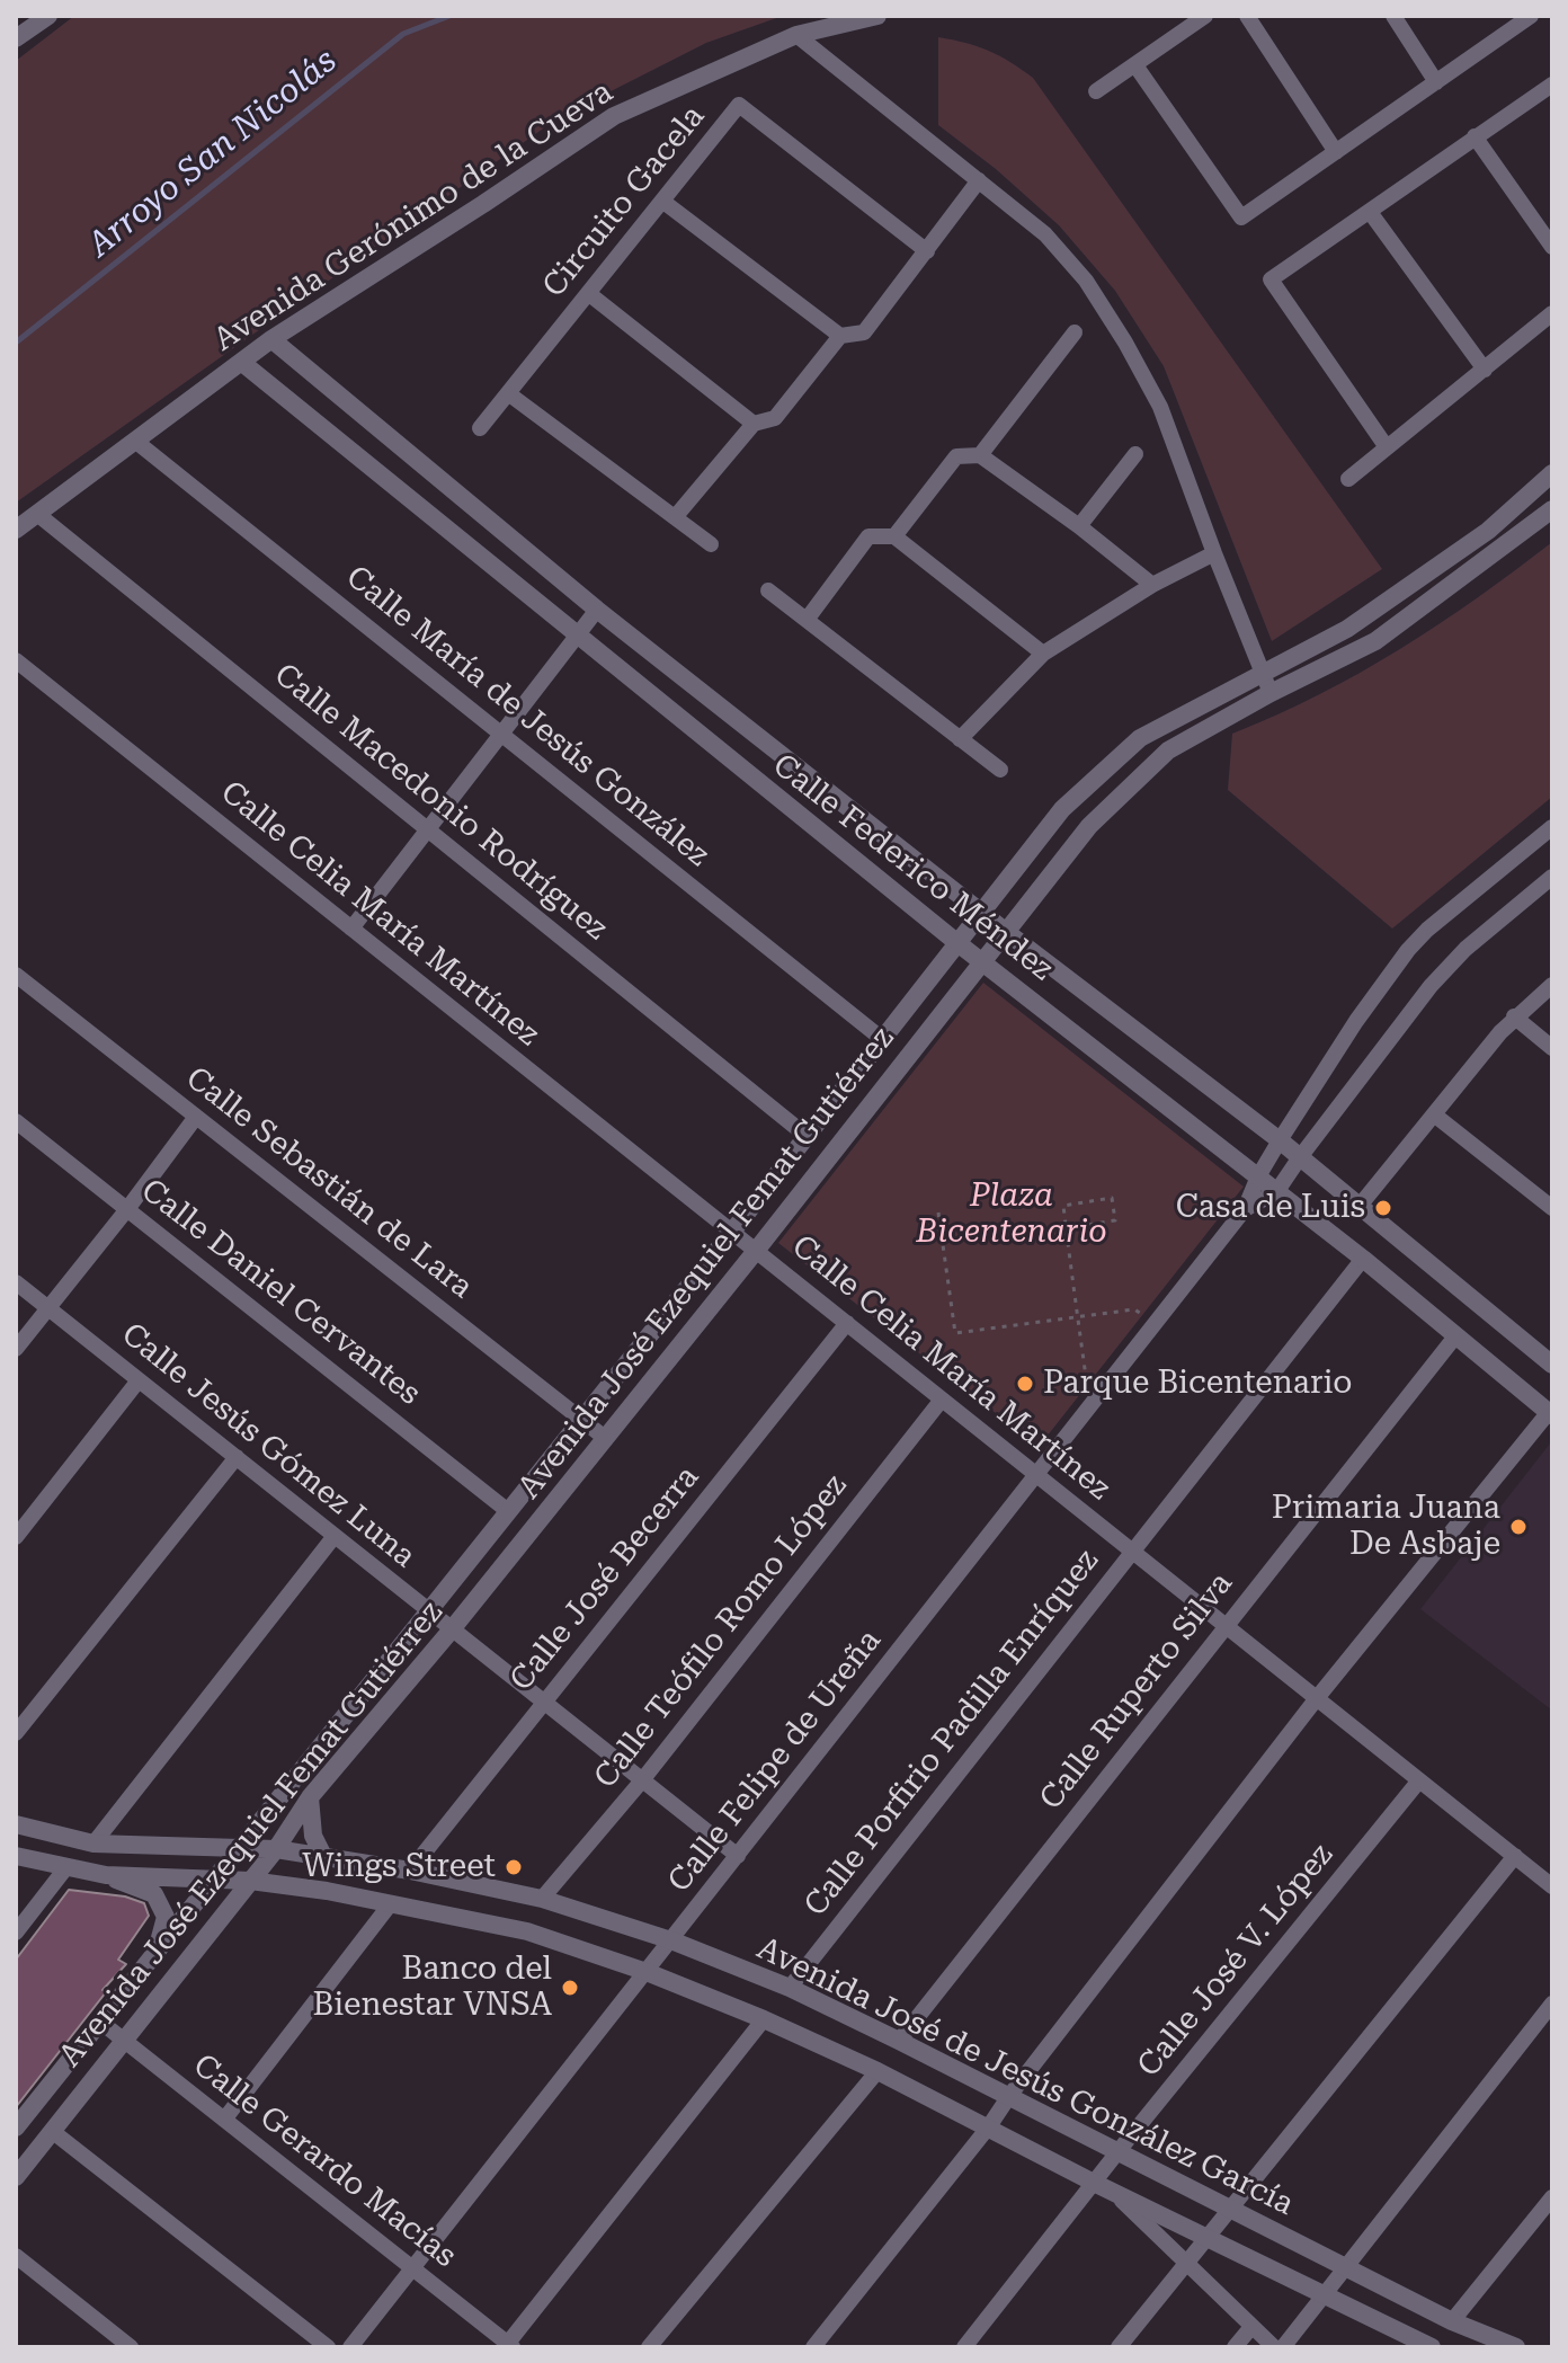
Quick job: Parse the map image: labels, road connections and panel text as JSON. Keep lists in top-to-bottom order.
{
  "streets": {
    "street": [
      "Circuito Gacela",
      "Avenida Gerónimo de la Cueva",
      "Calle María de Jesús González",
      "Calle Macedonio Rodríguez",
      "Calle Federico Méndez",
      "Calle Celia María Martínez",
      "Calle Sebastián de Lara",
      "Avenida José Ezequiel Femat Gutiérrez",
      "Calle Daniel Cervantes",
      "Calle Jesús Gómez Luna",
      "Calle José Becerra",
      "Calle Teófilo Romo López",
      "Calle Ruperto Silva",
      "Calle Porfirio Padilla Enríquez",
      "Calle Felipe de Ureña",
      "Calle José V. López",
      "Avenida José de Jesús González García",
      "Calle Gerardo Macías"
    ]
  },
  "crossings": [
    ["Avenida Gerónimo de la Cueva", "Calle María de Jesús González"],
    ["Avenida Gerónimo de la Cueva", "Calle Macedonio Rodríguez"],
    ["Avenida Gerónimo de la Cueva", "Calle Federico Méndez"],
    ["Calle María de Jesús González", "Avenida José Ezequiel Femat Gutiérrez"],
    ["Calle Macedonio Rodríguez", "Avenida José Ezequiel Femat Gutiérrez"],
    ["Calle Federico Méndez", "Avenida José Ezequiel Femat Gutiérrez"],
    ["Calle Federico Méndez", "Calle Ruperto Silva"],
    ["Calle Federico Méndez", "Calle Porfirio Padilla Enríquez"],
    ["Calle Federico Méndez", "Calle Felipe de Ureña"],
    ["Calle Celia María Martínez", "Avenida José Ezequiel Femat Gutiérrez"],
    ["Calle Celia María Martínez", "Calle José Becerra"],
    ["Calle Celia María Martínez", "Calle Teófilo Romo López"],
    ["Calle Celia María Martínez", "Calle Ruperto Silva"],
    ["Calle Celia María Martínez", "Calle Porfirio Padilla Enríquez"],
    ["Calle Celia María Martínez", "Calle Felipe de Ureña"],
    ["Calle Celia María Martínez", "Calle José V. López"],
    ["Calle Sebastián de Lara", "Avenida José Ezequiel Femat Gutiérrez"],
    ["Avenida José Ezequiel Femat Gutiérrez", "Calle Daniel Cervantes"],
    ["Avenida José Ezequiel Femat Gutiérrez", "Calle Jesús Gómez Luna"],
    ["Avenida José Ezequiel Femat Gutiérrez", "Avenida José de Jesús González García"],
    ["Avenida José Ezequiel Femat Gutiérrez", "Calle Gerardo Macías"],
    ["Calle Jesús Gómez Luna", "Calle José Becerra"],
    ["Calle Jesús Gómez Luna", "Calle Teófilo Romo López"],
    ["Calle Jesús Gómez Luna", "Calle Felipe de Ureña"],
    ["Calle José Becerra", "Avenida José de Jesús González García"],
    ["Calle Teófilo Romo López", "Avenida José de Jesús González García"],
    ["Calle Ruperto Silva", "Avenida José de Jesús González García"],
    ["Calle Porfirio Padilla Enríquez", "Avenida José de Jesús González García"],
    ["Calle Felipe de Ureña", "Avenida José de Jesús González García"],
    ["Calle Felipe de Ureña", "Calle Gerardo Macías"],
    ["Calle José V. López", "Avenida José de Jesús González García"]
  ],
  "water": ["Arroyo San Nicolás"],
  "parks": ["Plaza Bicentenario"],
  "places": [
    "Casa de Luis",
    "Parque Bicentenario",
    "Primaria Juana De Asbaje",
    "Wings Street",
    "Banco del Bienestar VNSA"
  ]
}
